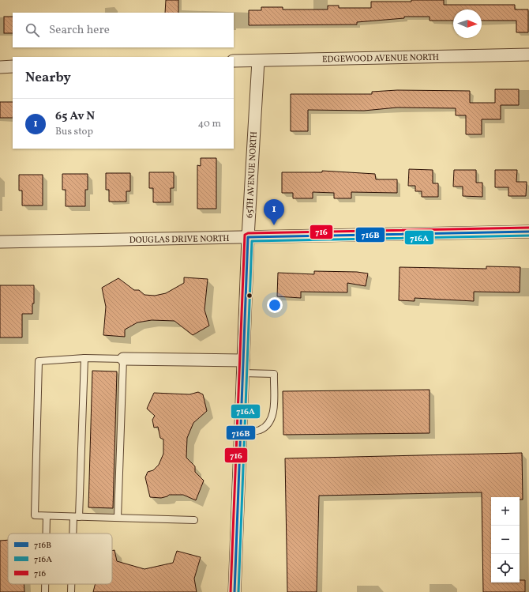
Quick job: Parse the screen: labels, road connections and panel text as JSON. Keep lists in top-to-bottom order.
{
  "streets": {
    "street": ["EDGEWOOD AVENUE NORTH", "65TH AVENUE NORTH", "DOUGLAS DRIVE NORTH"]
  },
  "crossings": [
    ["EDGEWOOD AVENUE NORTH", "65TH AVENUE NORTH"],
    ["65TH AVENUE NORTH", "DOUGLAS DRIVE NORTH"]
  ],
  "lines": ["transit line 716", "transit line 716B", "transit line 716A"],
  "legend": ["716B", "716A", "716"],
  "north": "right",
  "page": {
    "search": "Search here",
    "heading": "Nearby",
    "list": [
      {
        "mark": "1",
        "name": "65 Av N",
        "note": "Bus stop",
        "value": "40 m"
      }
    ],
    "pins": "1",
    "map_buttons": ["+", "−"]
  }
}
